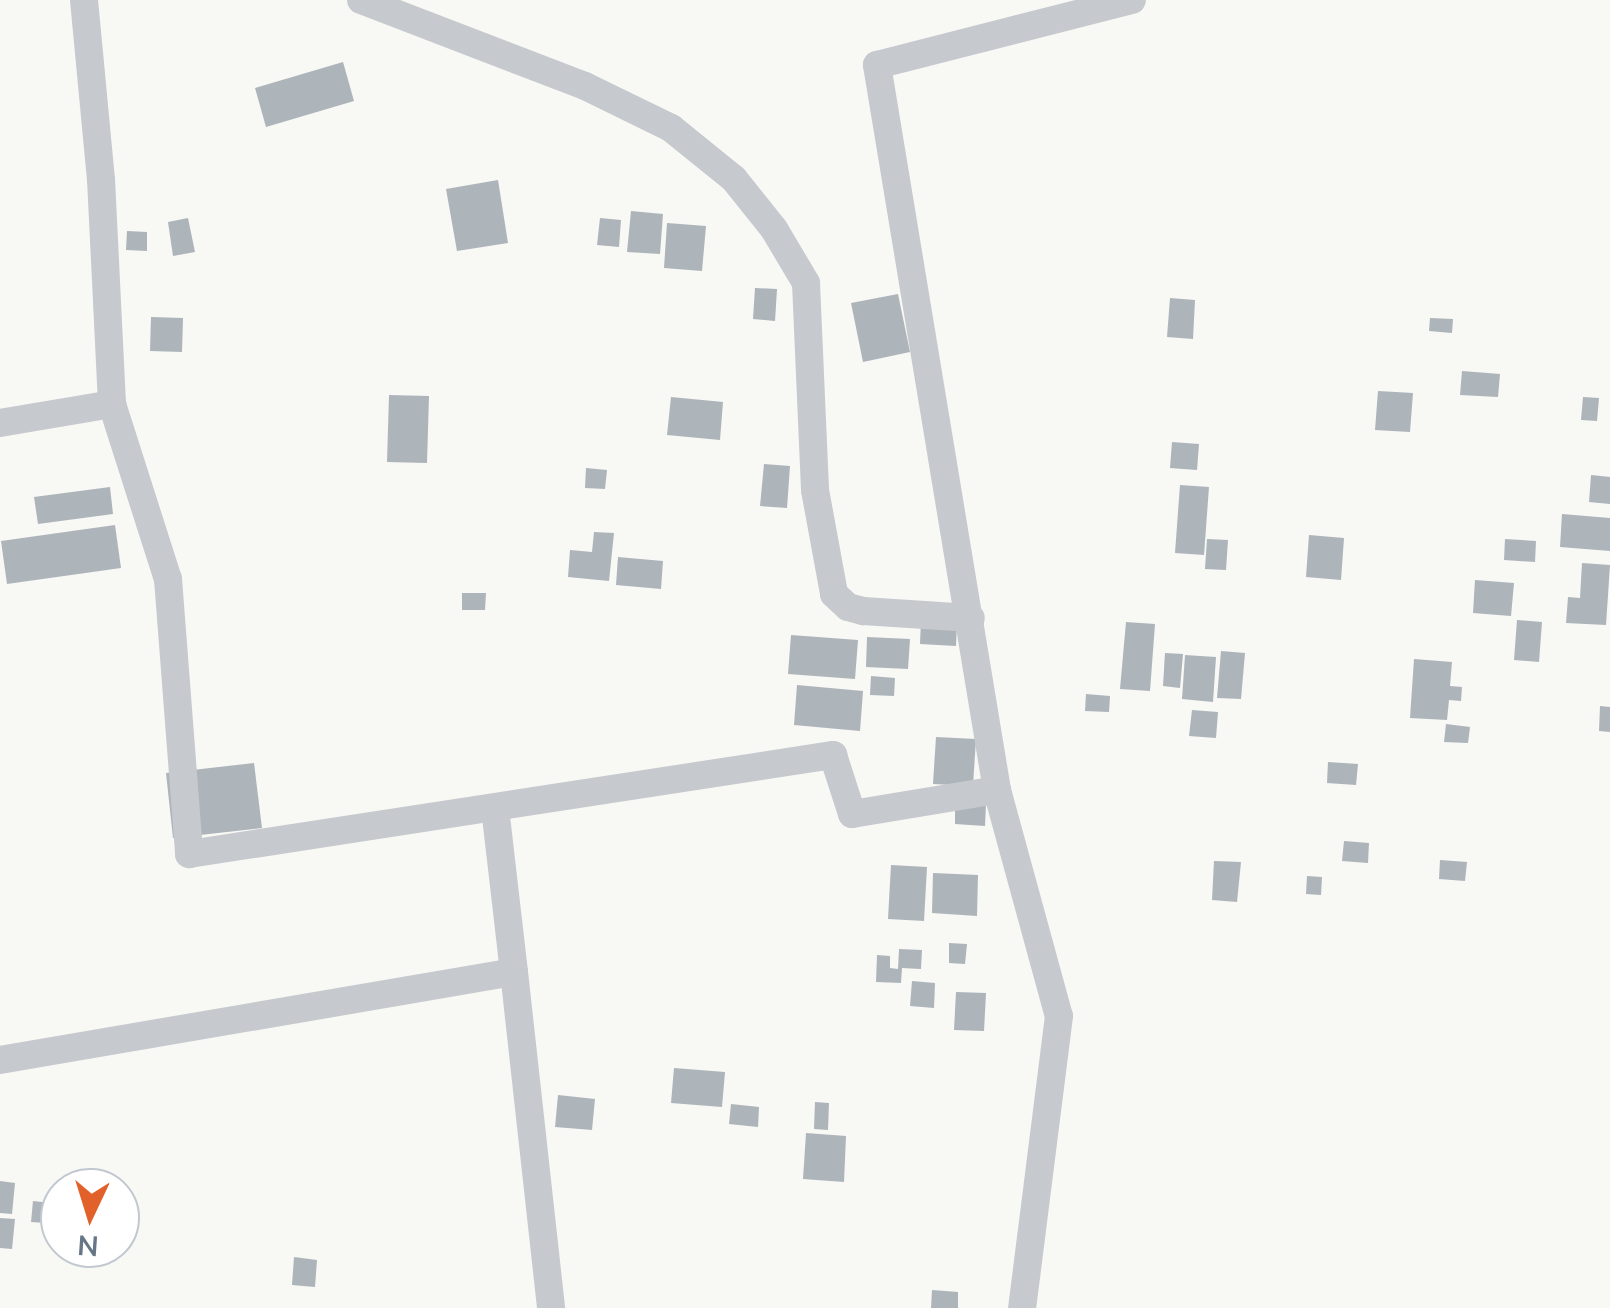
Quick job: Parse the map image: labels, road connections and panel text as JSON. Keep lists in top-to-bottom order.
{
  "north": "bottom"
}
